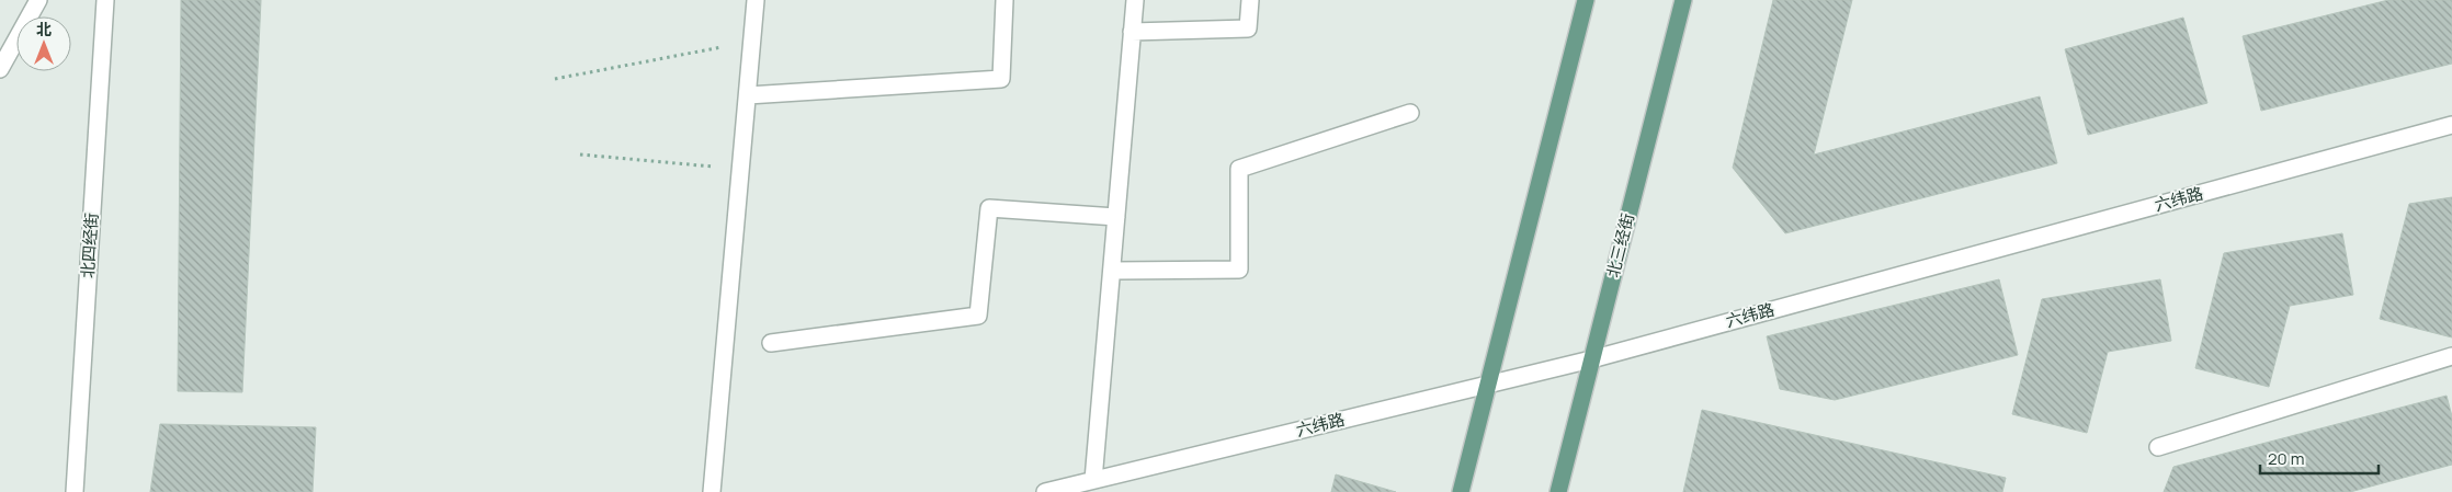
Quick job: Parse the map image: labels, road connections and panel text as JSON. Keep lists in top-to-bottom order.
{
  "streets": {
    "main road": ["北三经街"],
    "street": ["六纬路", "北四经街"]
  },
  "crossings": [
    ["六纬路", "北三经街"]
  ],
  "scale_bar": "20 m",
  "north": "top"
}
